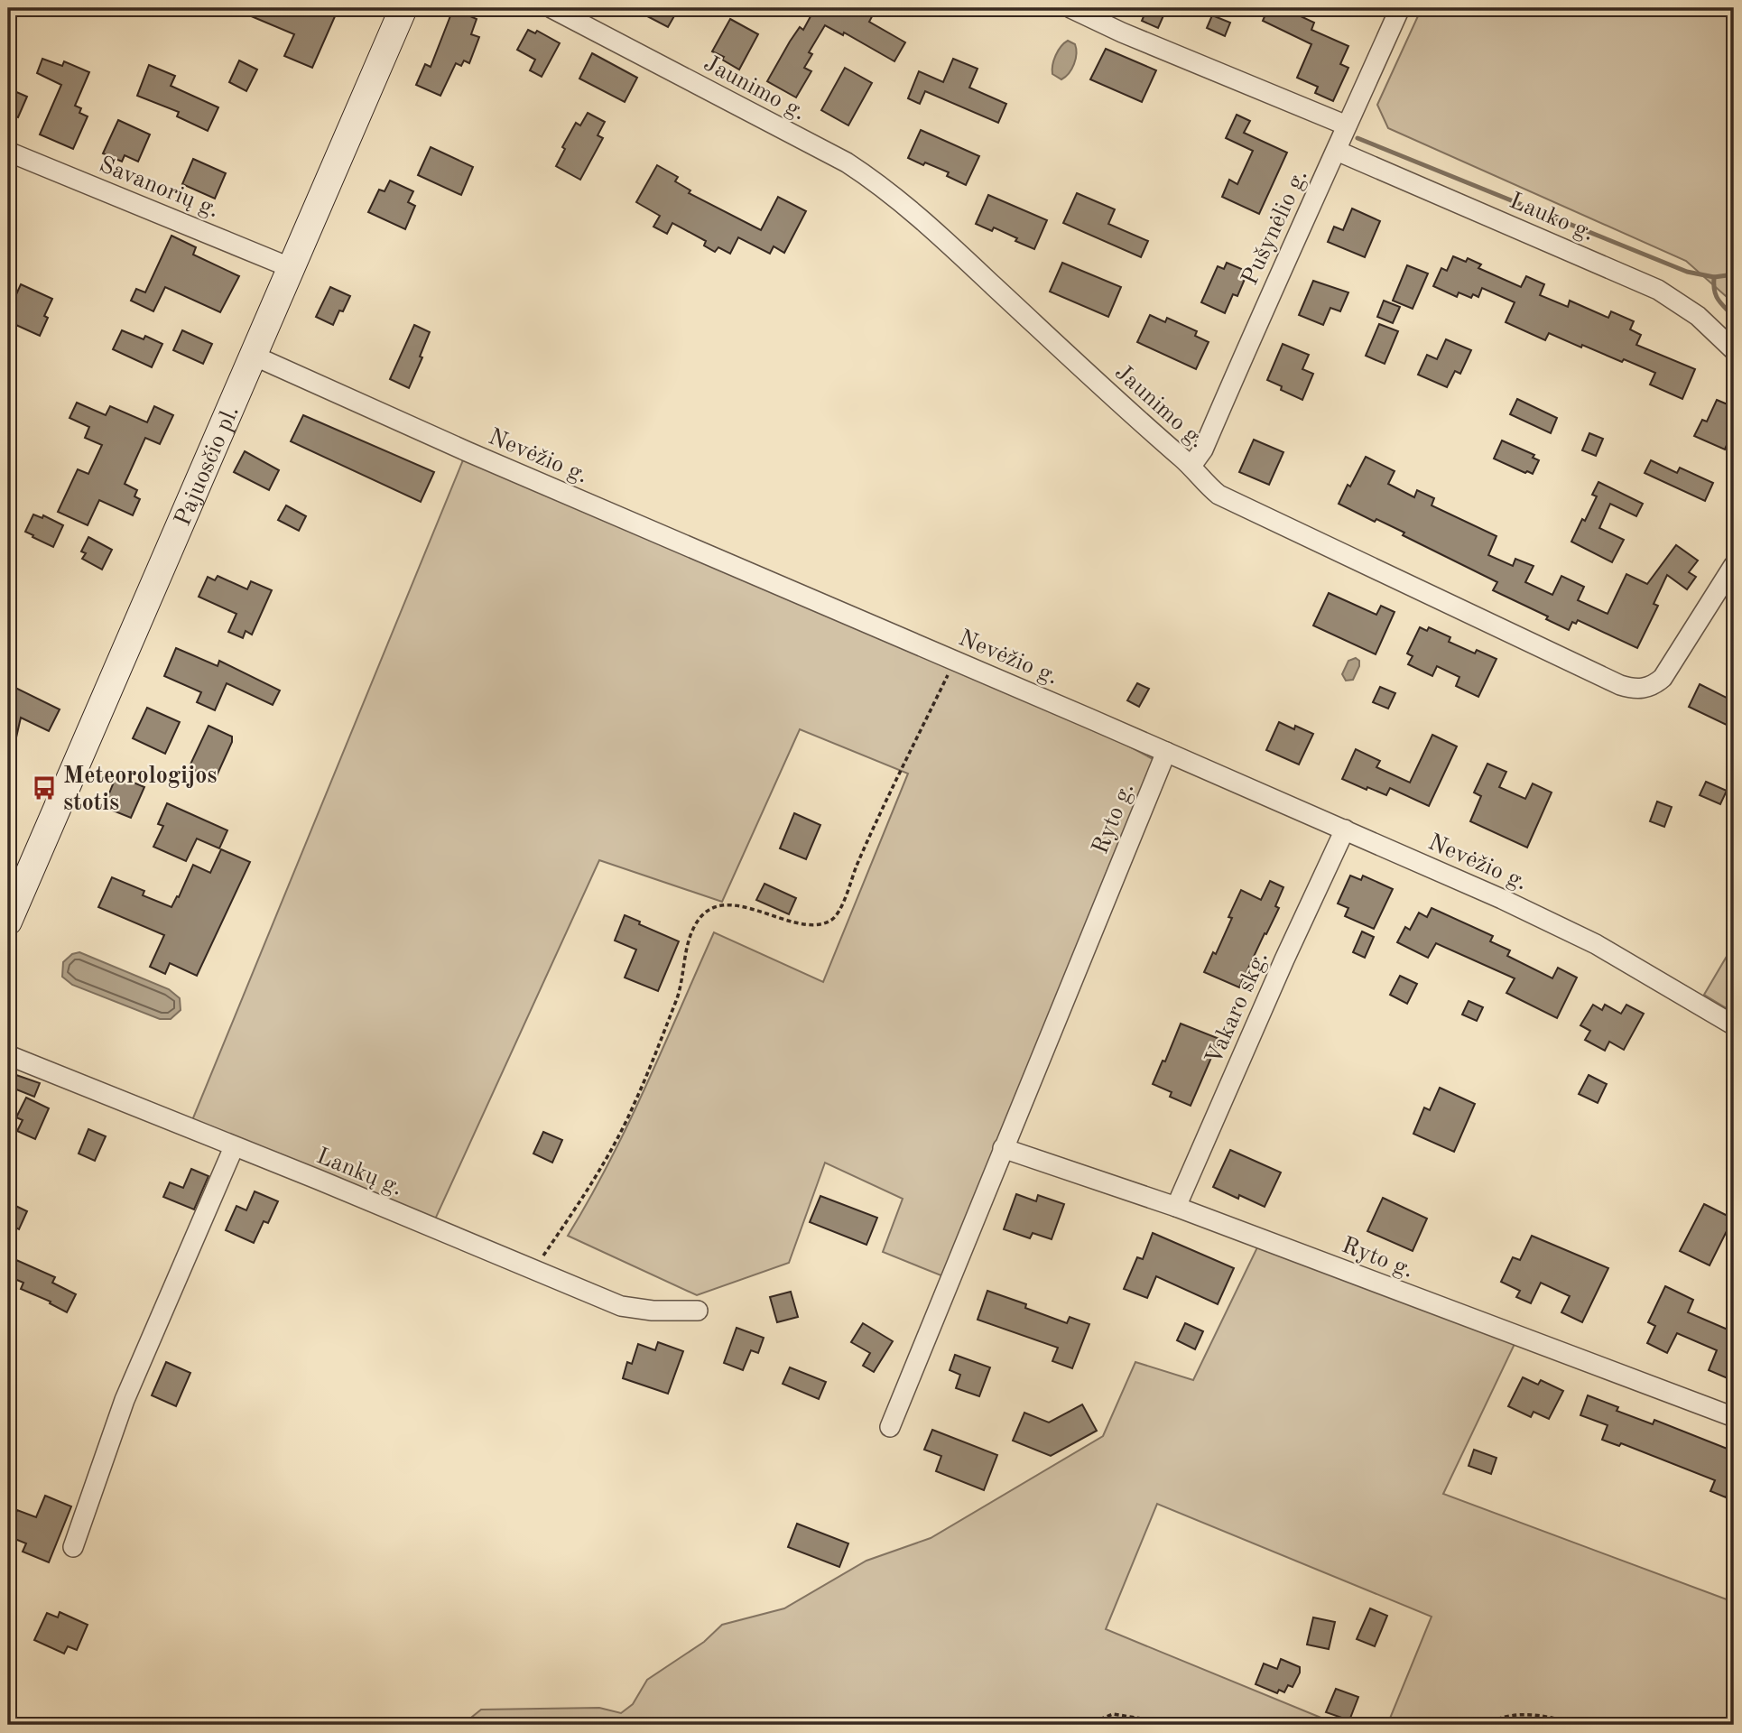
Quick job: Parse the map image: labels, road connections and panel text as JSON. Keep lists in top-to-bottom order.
{
  "streets": {
    "main road": ["Pajuosčio pl."],
    "street": [
      "Jaunimo g.",
      "Savanorių g.",
      "Lauko g.",
      "Pušynėlio g.",
      "Nevėžio g.",
      "Ryto g.",
      "Vakaro skg.",
      "Lankų g."
    ]
  },
  "crossings": [
    ["Jaunimo g.", "Pušynėlio g."],
    ["Savanorių g.", "Pajuosčio pl."],
    ["Lauko g.", "Pušynėlio g."],
    ["Nevėžio g.", "Pajuosčio pl."],
    ["Nevėžio g.", "Ryto g."],
    ["Nevėžio g.", "Vakaro skg."],
    ["Ryto g.", "Vakaro skg."]
  ],
  "places": {
    "bus stop": ["Meteorologijos stotis"]
  }
}
